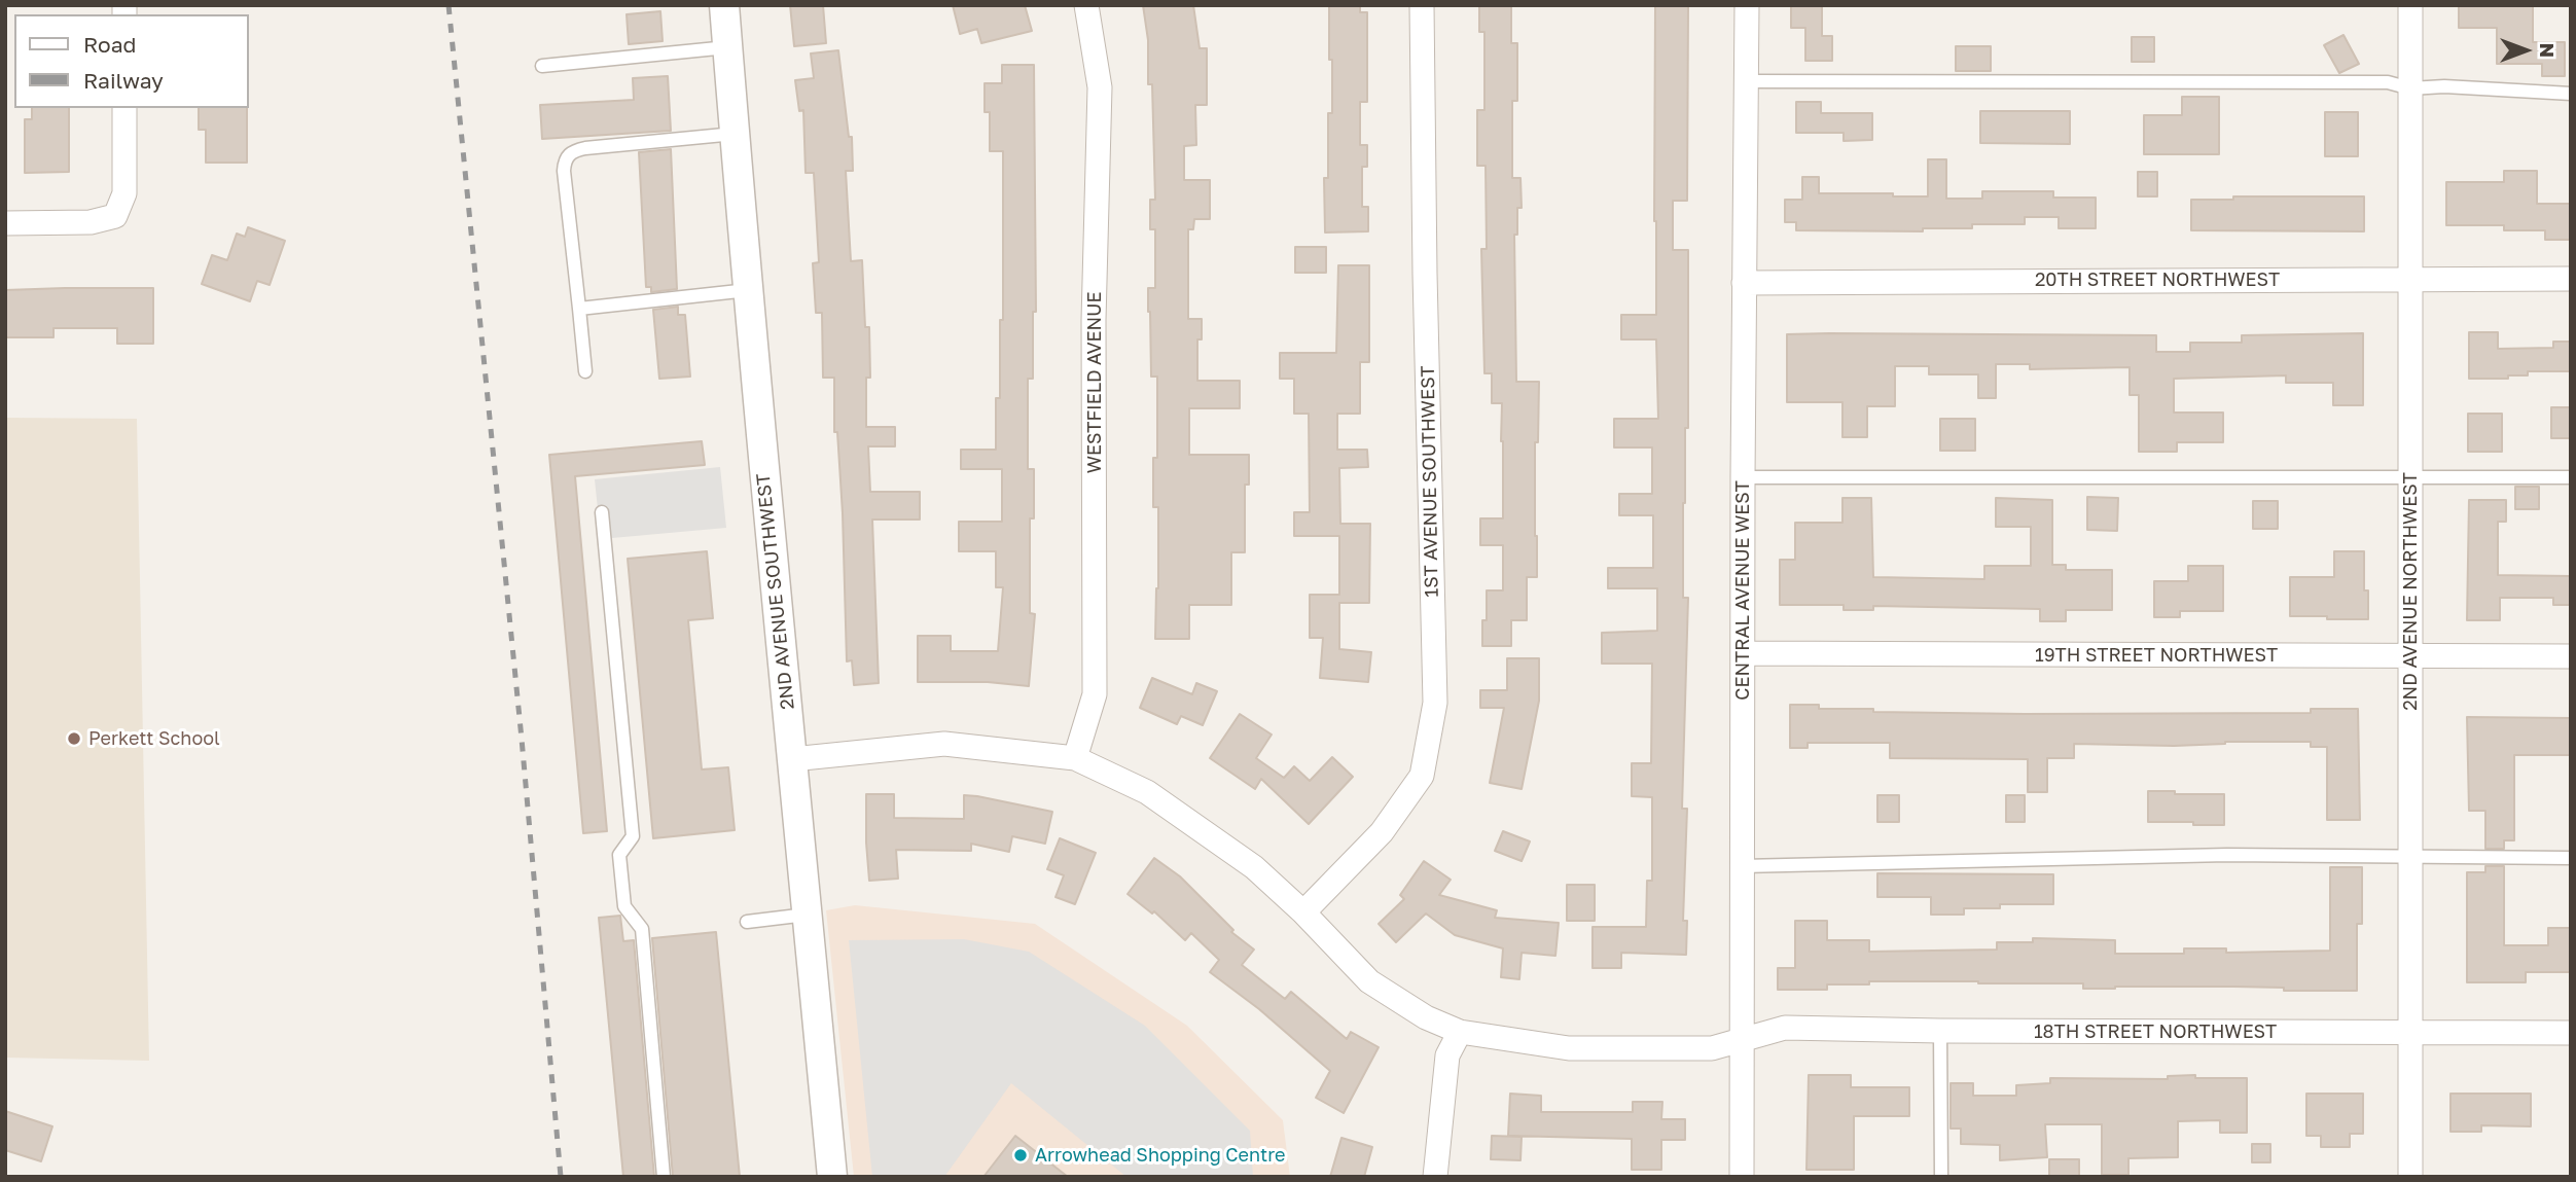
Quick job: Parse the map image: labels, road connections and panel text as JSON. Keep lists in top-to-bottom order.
{
  "streets": {
    "street": [
      "20TH STREET NORTHWEST",
      "WESTFIELD AVENUE",
      "1ST AVENUE SOUTHWEST",
      "CENTRAL AVENUE WEST",
      "2ND AVENUE SOUTHWEST",
      "2ND AVENUE NORTHWEST",
      "19TH STREET NORTHWEST",
      "18TH STREET NORTHWEST"
    ]
  },
  "crossings": [
    ["20TH STREET NORTHWEST", "CENTRAL AVENUE WEST"],
    ["20TH STREET NORTHWEST", "2ND AVENUE NORTHWEST"],
    ["WESTFIELD AVENUE", "18TH STREET NORTHWEST"],
    ["1ST AVENUE SOUTHWEST", "18TH STREET NORTHWEST"],
    ["CENTRAL AVENUE WEST", "19TH STREET NORTHWEST"],
    ["CENTRAL AVENUE WEST", "18TH STREET NORTHWEST"],
    ["2ND AVENUE SOUTHWEST", "18TH STREET NORTHWEST"],
    ["2ND AVENUE NORTHWEST", "19TH STREET NORTHWEST"],
    ["2ND AVENUE NORTHWEST", "18TH STREET NORTHWEST"]
  ],
  "places": ["Perkett School", "Arrowhead Shopping Centre"],
  "legend": ["Road", "Railway"],
  "north": "right"
}
